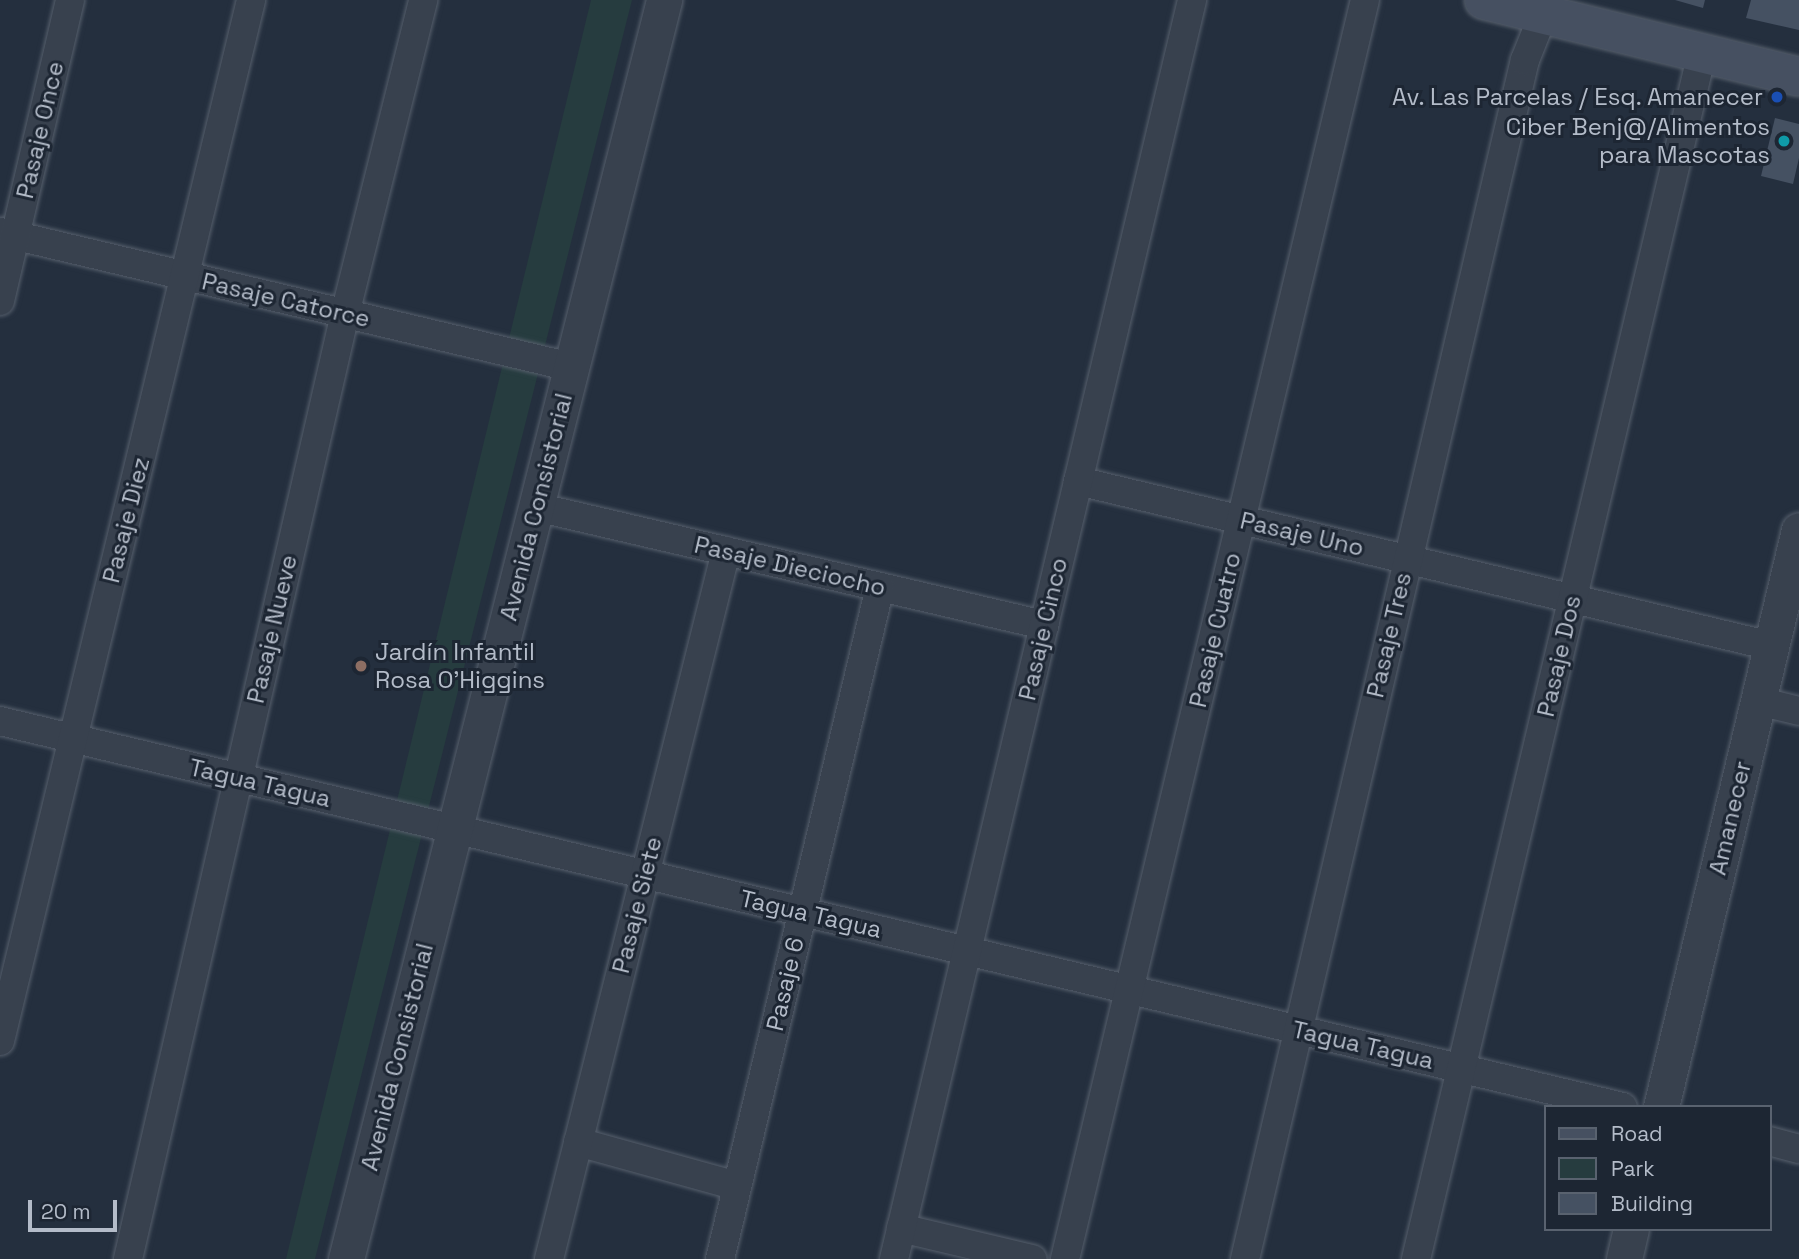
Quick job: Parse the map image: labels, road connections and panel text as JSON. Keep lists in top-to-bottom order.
{
  "streets": {
    "street": [
      "Pasaje Once",
      "Pasaje Catorce",
      "Avenida Consistorial",
      "Pasaje Diez",
      "Pasaje Uno",
      "Pasaje Dieciocho",
      "Pasaje Nueve",
      "Pasaje Cinco",
      "Pasaje Cuatro",
      "Pasaje Tres",
      "Pasaje Dos",
      "Tagua Tagua",
      "Amanecer",
      "Pasaje Siete",
      "Pasaje 6"
    ]
  },
  "crossings": [
    ["Pasaje Once", "Pasaje Catorce"],
    ["Pasaje Catorce", "Avenida Consistorial"],
    ["Pasaje Catorce", "Pasaje Diez"],
    ["Pasaje Catorce", "Pasaje Nueve"],
    ["Avenida Consistorial", "Pasaje Dieciocho"],
    ["Avenida Consistorial", "Tagua Tagua"],
    ["Pasaje Diez", "Tagua Tagua"],
    ["Pasaje Uno", "Pasaje Cinco"],
    ["Pasaje Uno", "Pasaje Cuatro"],
    ["Pasaje Uno", "Pasaje Tres"],
    ["Pasaje Uno", "Pasaje Dos"],
    ["Pasaje Uno", "Amanecer"],
    ["Pasaje Dieciocho", "Pasaje Cinco"],
    ["Pasaje Dieciocho", "Pasaje Siete"],
    ["Pasaje Dieciocho", "Pasaje 6"],
    ["Pasaje Nueve", "Tagua Tagua"],
    ["Pasaje Cinco", "Tagua Tagua"],
    ["Pasaje Cuatro", "Tagua Tagua"],
    ["Pasaje Tres", "Tagua Tagua"],
    ["Pasaje Dos", "Tagua Tagua"],
    ["Tagua Tagua", "Pasaje Siete"],
    ["Tagua Tagua", "Pasaje 6"]
  ],
  "places": ["Av. Las Parcelas / Esq. Amanecer", "Ciber Benj@/Alimentos para Mascotas", "Jardín Infantil Rosa O'Higgins"],
  "legend": ["Road", "Park", "Building"],
  "scale_bar": "20 m"
}
